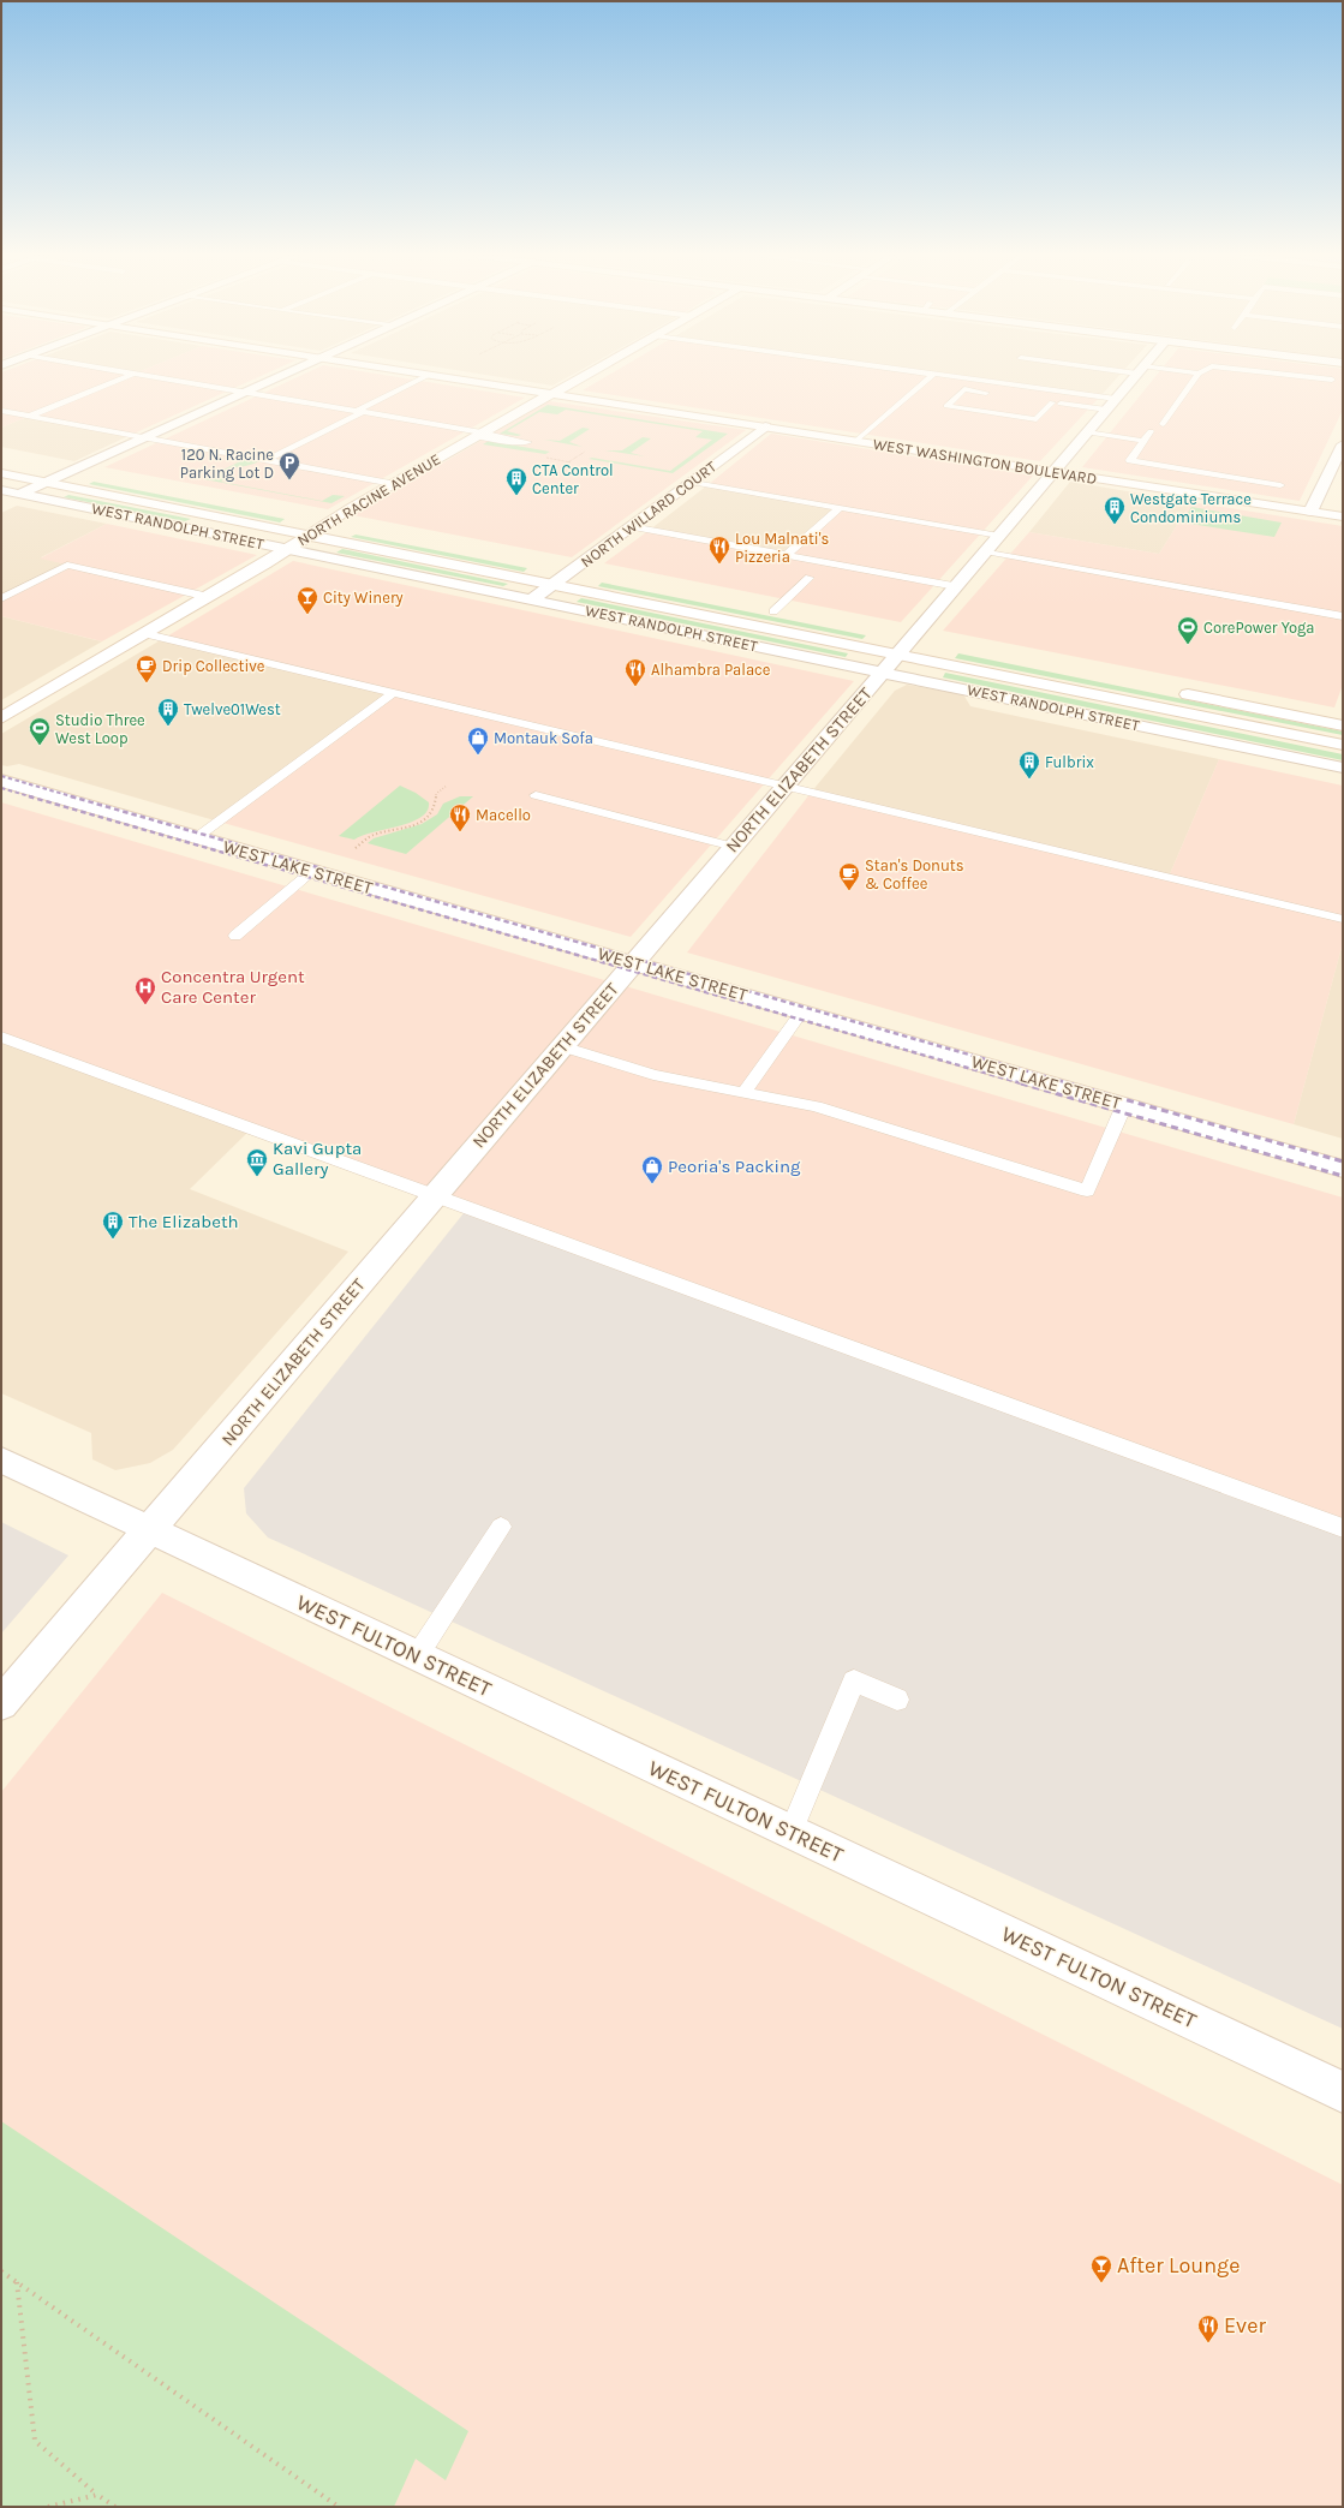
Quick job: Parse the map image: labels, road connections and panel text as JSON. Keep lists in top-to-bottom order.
{
  "streets": {
    "street": [
      "WEST WASHINGTON BOULEVARD",
      "NORTH RACINE AVENUE",
      "NORTH WILLARD COURT",
      "WEST RANDOLPH STREET",
      "NORTH ELIZABETH STREET",
      "WEST LAKE STREET",
      "WEST FULTON STREET"
    ]
  },
  "crossings": [
    ["WEST WASHINGTON BOULEVARD", "NORTH RACINE AVENUE"],
    ["WEST WASHINGTON BOULEVARD", "NORTH WILLARD COURT"],
    ["WEST WASHINGTON BOULEVARD", "NORTH ELIZABETH STREET"],
    ["NORTH RACINE AVENUE", "WEST RANDOLPH STREET"],
    ["NORTH WILLARD COURT", "WEST RANDOLPH STREET"],
    ["WEST RANDOLPH STREET", "NORTH ELIZABETH STREET"],
    ["NORTH ELIZABETH STREET", "WEST LAKE STREET"],
    ["NORTH ELIZABETH STREET", "WEST FULTON STREET"]
  ],
  "places": {
    "parking": ["120 N. Racine Parking Lot D"],
    "building": [
      "CTA Control Center",
      "Westgate Terrace Condominiums",
      "Twelve01West",
      "Fulbrix",
      "The Elizabeth"
    ],
    "restaurant": [
      "Lou Malnati's Pizzeria",
      "Alhambra Palace",
      "Macello",
      "Ever"
    ],
    "bar": ["City Winery", "After Lounge"],
    "sports": ["CorePower Yoga", "Studio Three West Loop"],
    "cafe": ["Drip Collective", "Stan's Donuts & Coffee"],
    "shop": ["Montauk Sofa", "Peoria's Packing"],
    "hospital": ["Concentra Urgent Care Center"],
    "museum": ["Kavi Gupta Gallery"]
  }
}
